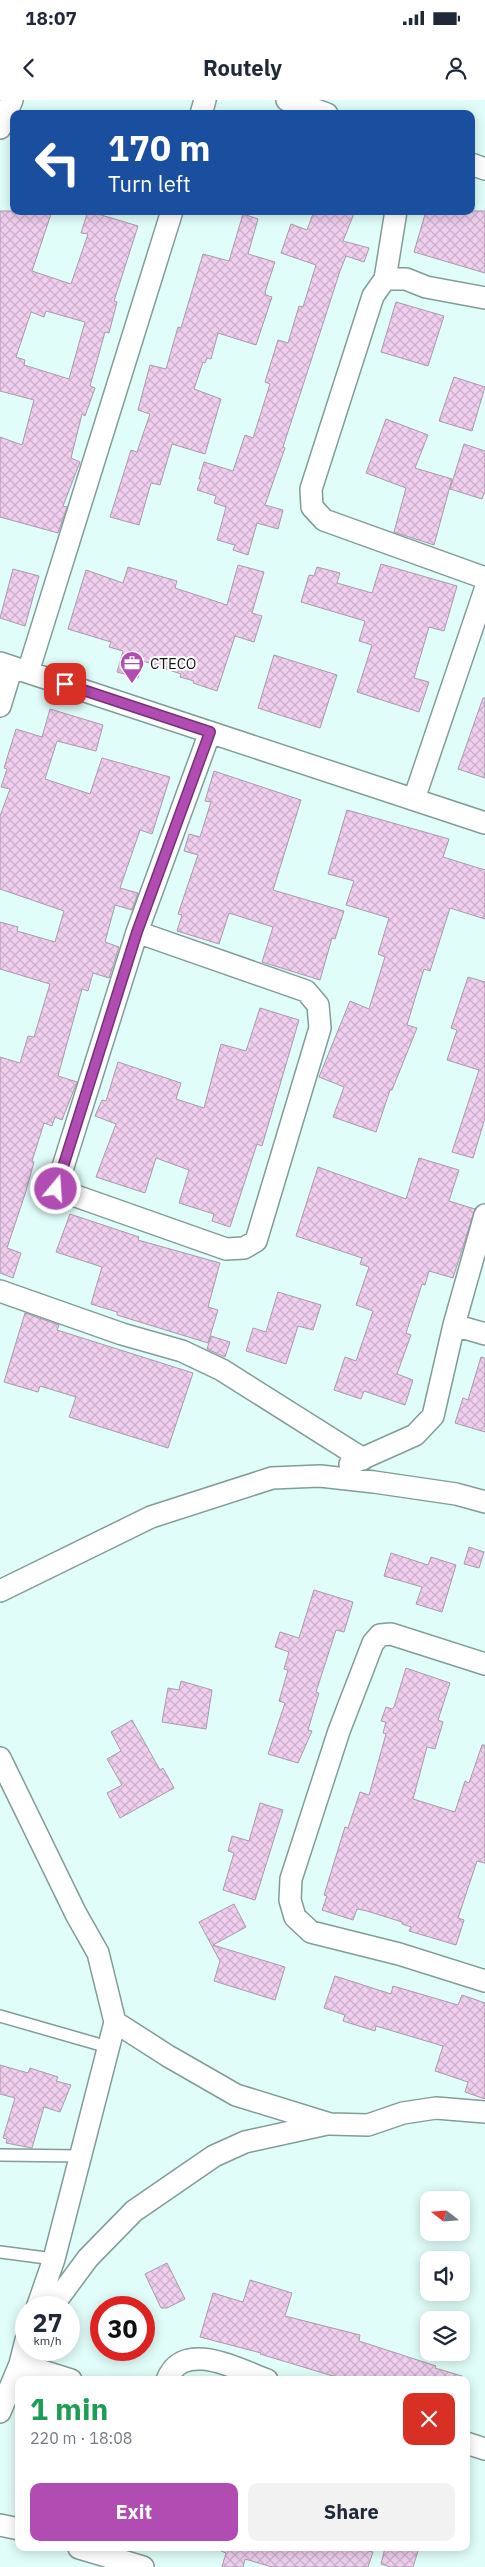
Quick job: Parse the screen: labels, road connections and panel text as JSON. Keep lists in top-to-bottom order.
{
  "places": {
    "office": ["CTECO"]
  },
  "north": "left",
  "page": {
    "status": "18:07",
    "header": "Routely",
    "turn": ["170 m", "Turn left"],
    "speed": "27 km/h",
    "limit": "30",
    "heading": ["1 min", "220 m · 18:08"],
    "buttons": ["Exit", "Share"]
  }
}
